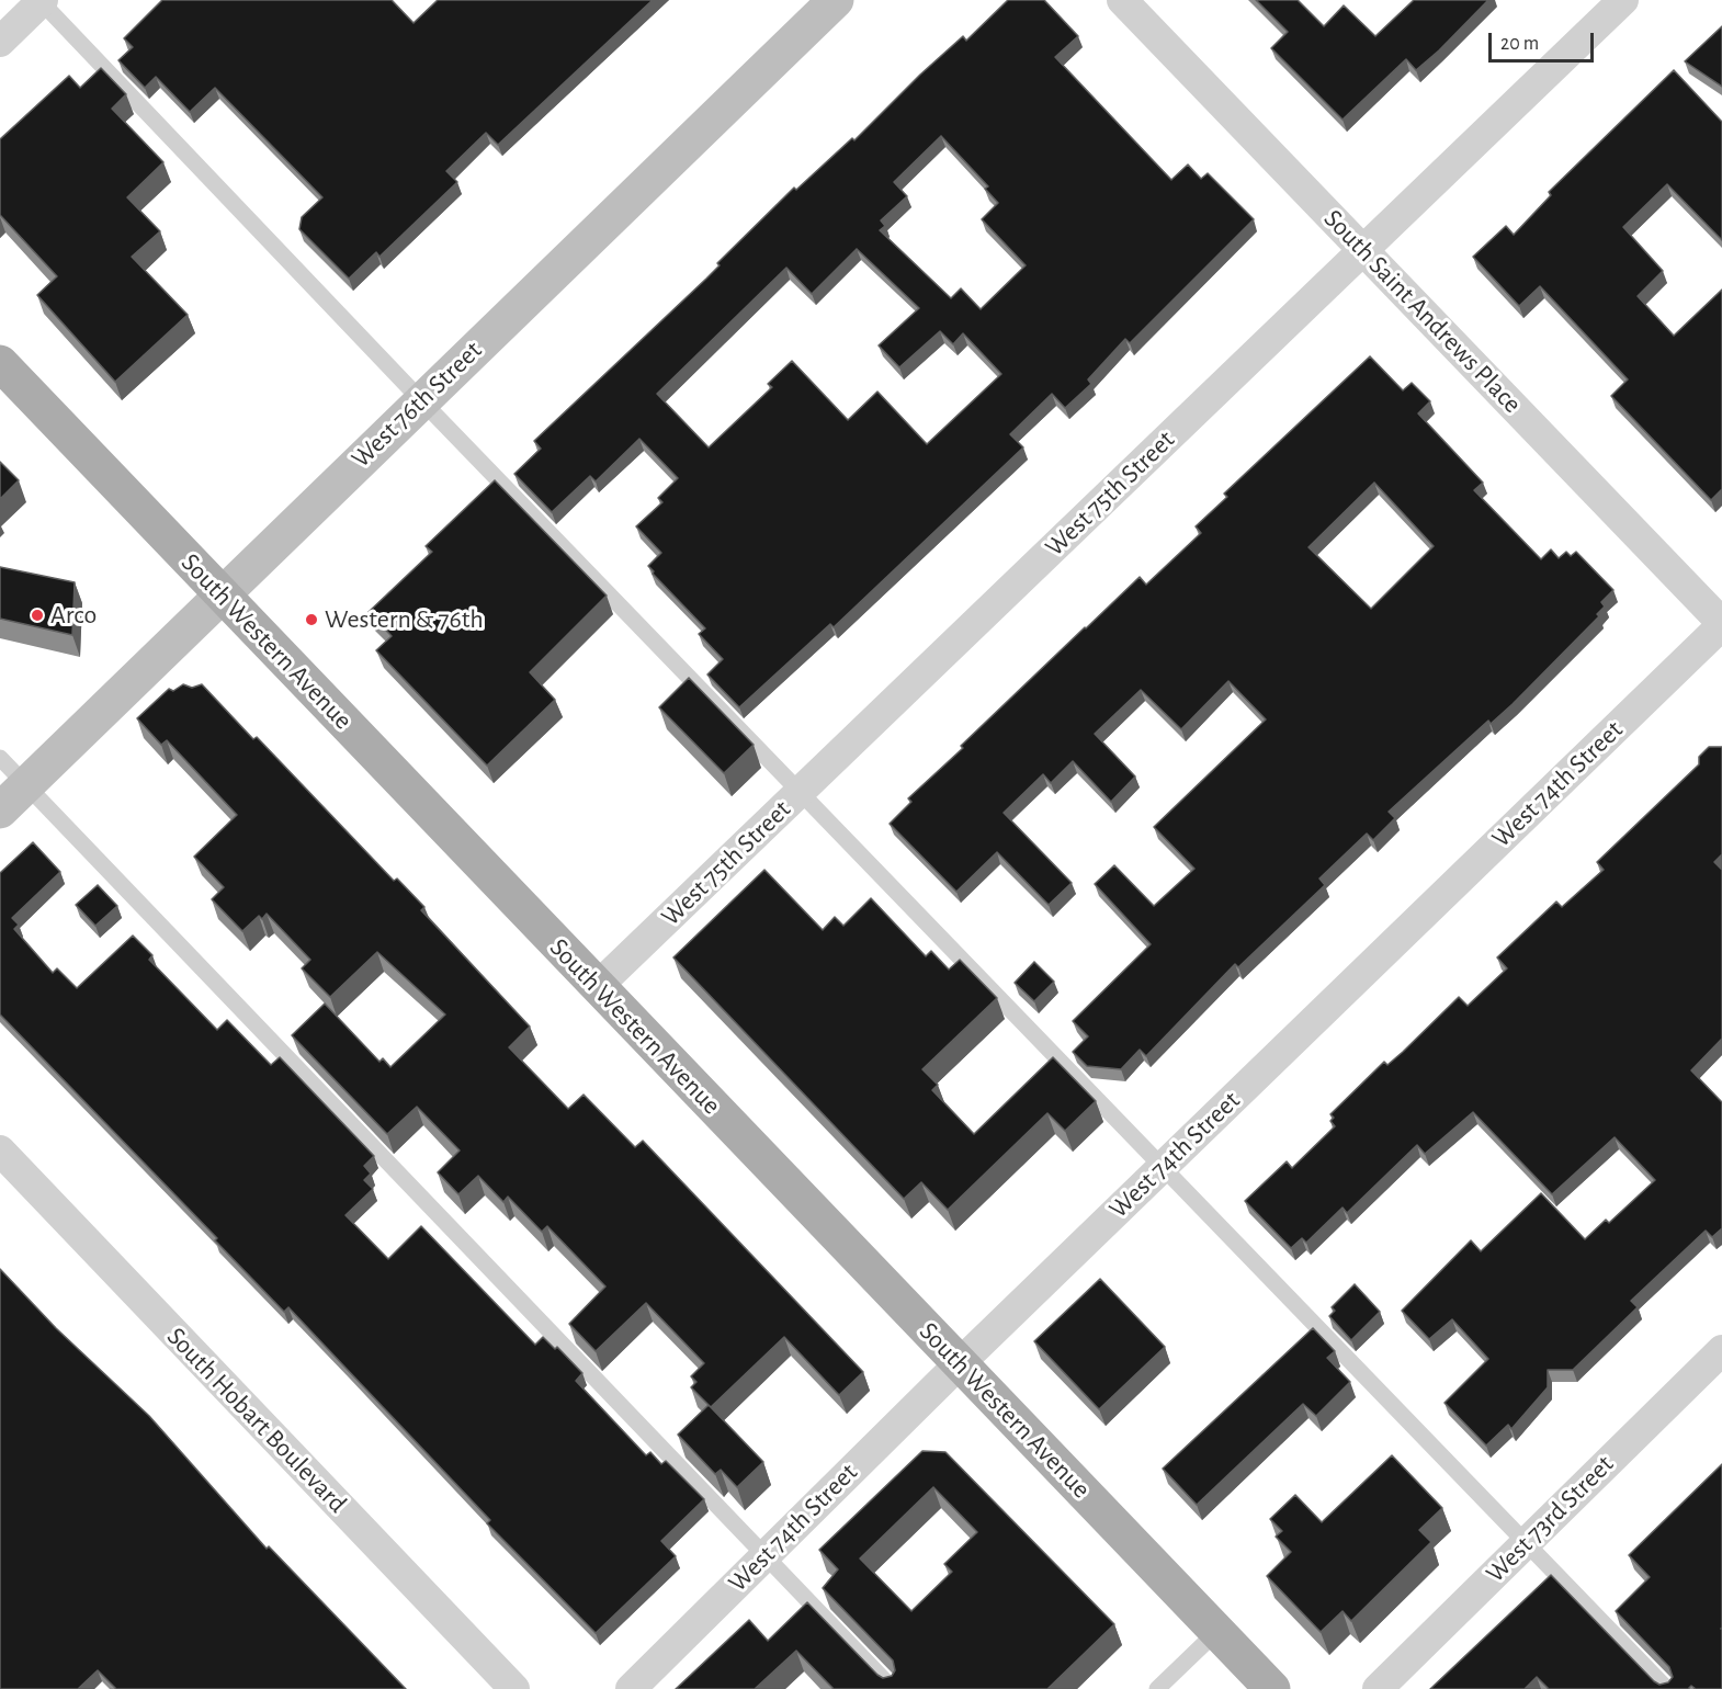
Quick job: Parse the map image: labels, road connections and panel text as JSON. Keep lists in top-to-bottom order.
{
  "streets": {
    "main road": ["South Western Avenue"],
    "street": [
      "South Saint Andrews Place",
      "West 76th Street",
      "West 75th Street",
      "West 74th Street",
      "South Hobart Boulevard",
      "West 73rd Street"
    ]
  },
  "crossings": [
    ["South Saint Andrews Place", "West 75th Street"],
    ["South Saint Andrews Place", "West 74th Street"],
    ["West 76th Street", "South Western Avenue"],
    ["West 75th Street", "South Western Avenue"],
    ["South Western Avenue", "West 74th Street"]
  ],
  "places": ["Arco", "Western & 76th"],
  "scale_bar": "20 m"
}
